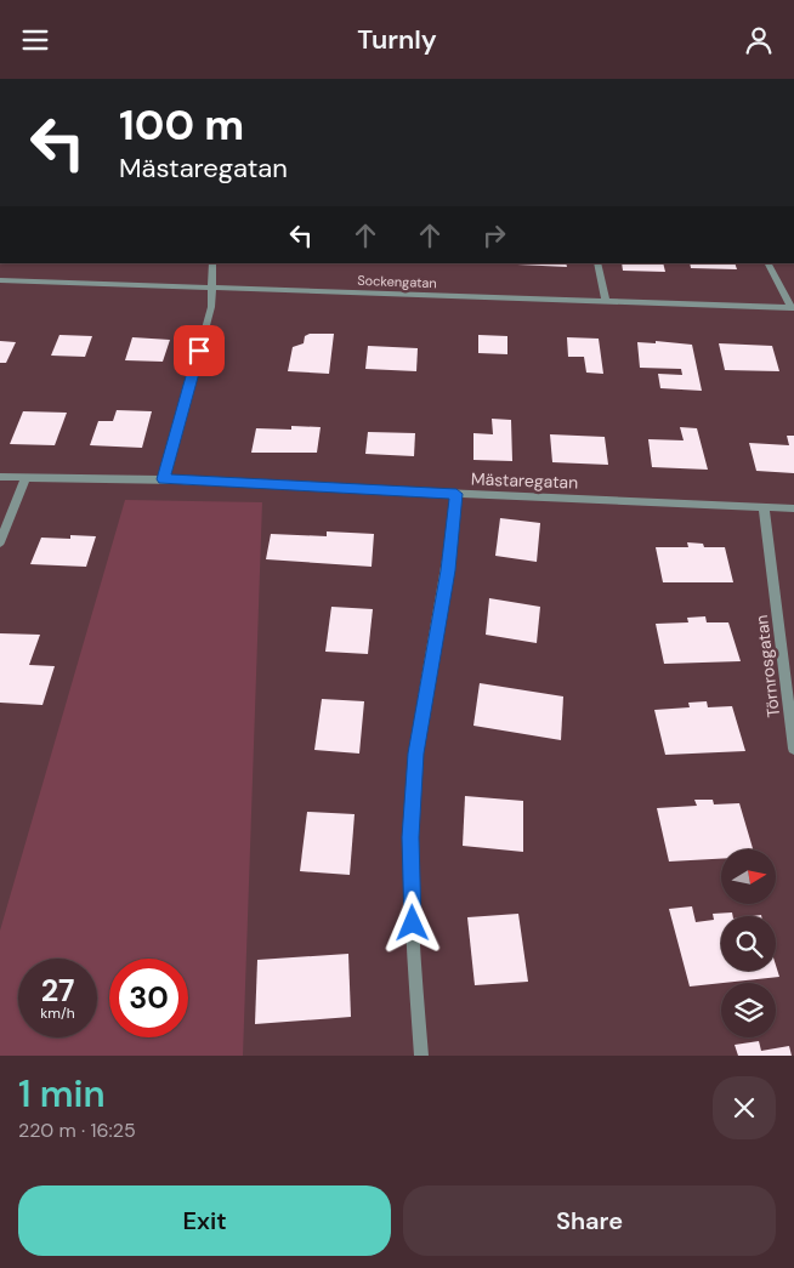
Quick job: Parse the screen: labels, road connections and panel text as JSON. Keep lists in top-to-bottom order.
{
  "streets": {
    "street": ["Sockengatan", "Mästaregatan", "Törnrosgatan"]
  },
  "crossings": [
    ["Mästaregatan", "Törnrosgatan"]
  ],
  "north": "right",
  "page": {
    "header": "Turnly",
    "turn": ["100 m", "Mästaregatan"],
    "speed": "27 km/h",
    "limit": "30",
    "heading": ["1 min", "220 m · 16:25"],
    "buttons": ["Exit", "Share"]
  }
}
